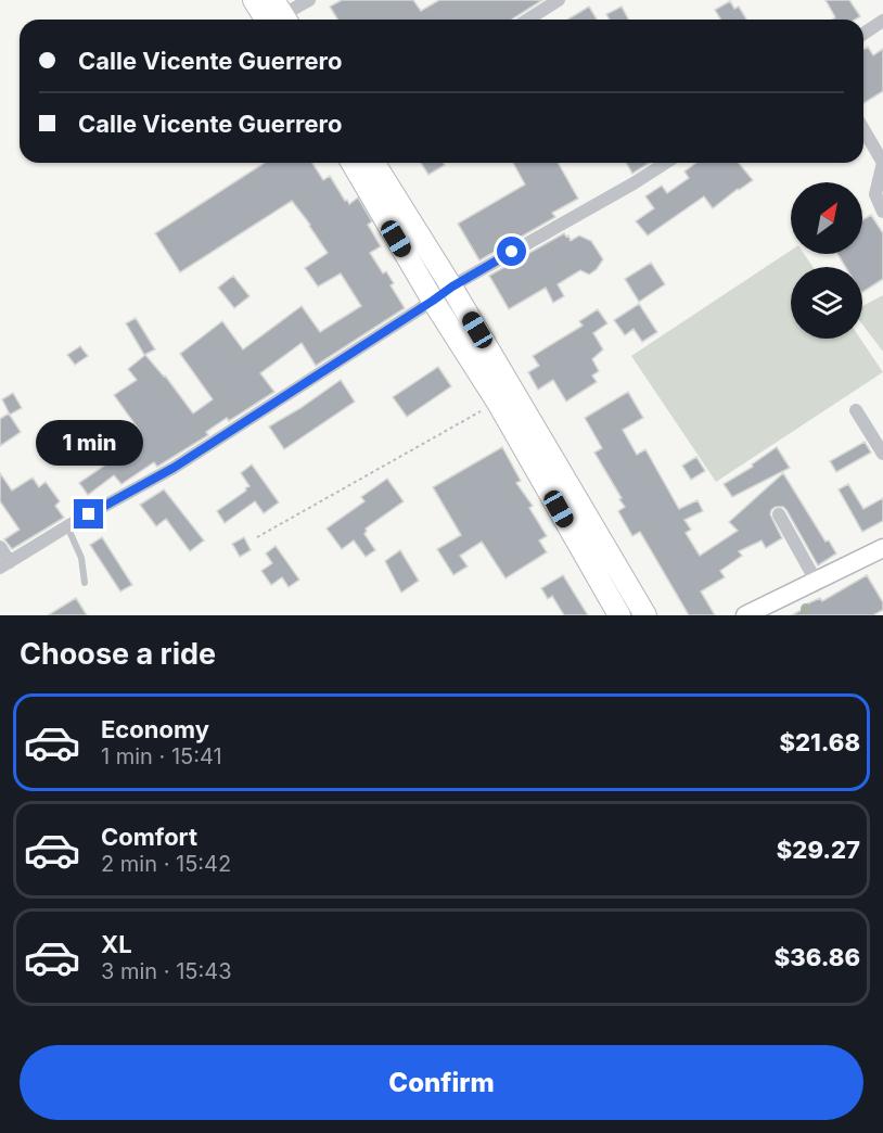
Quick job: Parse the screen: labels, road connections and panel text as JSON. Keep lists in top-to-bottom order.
{
  "north": "top right",
  "page": {
    "banner": ["Calle Vicente Guerrero", "Calle Vicente Guerrero"],
    "bubble": "1 min",
    "heading": "Choose a ride",
    "list": [
      {
        "name": "Economy",
        "note": "1 min · 15:41",
        "value": "$21.68"
      },
      {
        "name": "Comfort",
        "note": "2 min · 15:42",
        "value": "$29.27"
      },
      {
        "name": "XL",
        "note": "3 min · 15:43",
        "value": "$36.86"
      }
    ],
    "buttons": "Confirm"
  }
}
